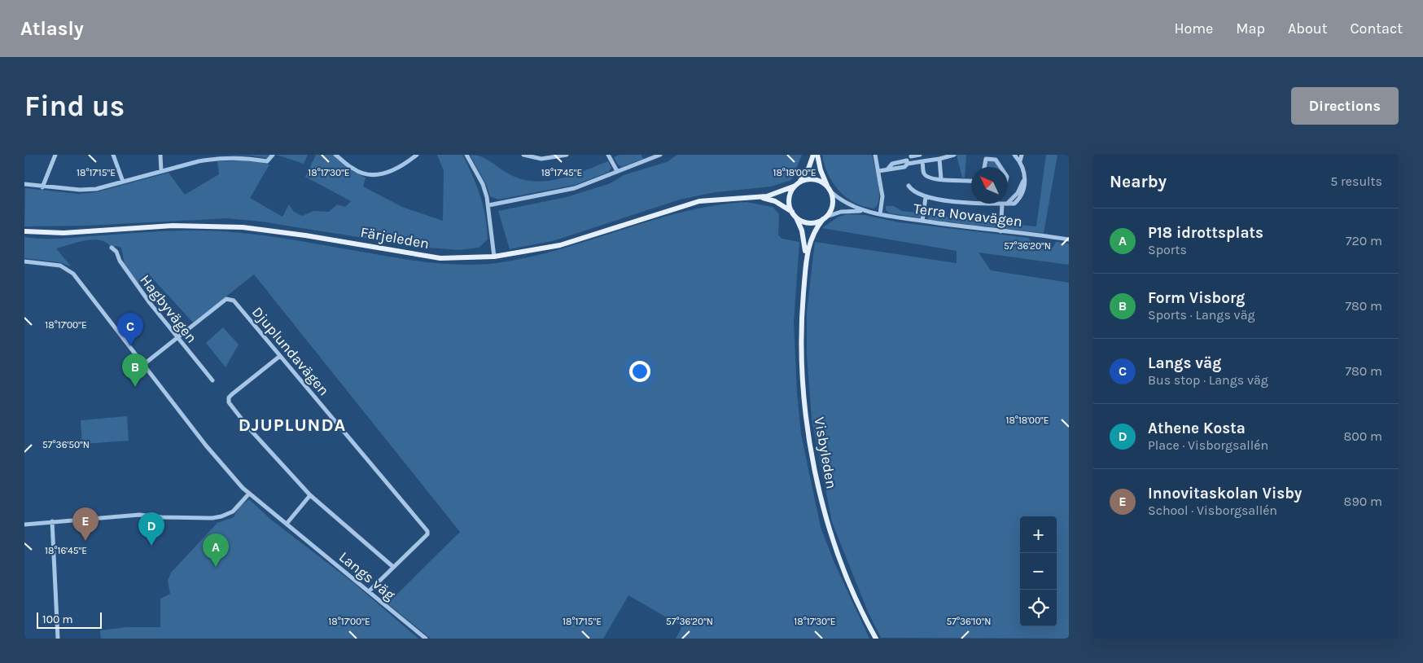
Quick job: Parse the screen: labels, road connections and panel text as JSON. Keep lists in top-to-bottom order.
{
  "streets": {
    "main road": ["Färjeleden", "Visbyleden"],
    "street": [
      "Terra Novavägen",
      "Hagbyvägen",
      "Djuplundavägen",
      "Langs väg"
    ]
  },
  "crossings": [
    ["Terra Novavägen", "Färjeleden"],
    ["Terra Novavägen", "Visbyleden"],
    ["Färjeleden", "Visbyleden"],
    ["Hagbyvägen", "Djuplundavägen"],
    ["Djuplundavägen", "Langs väg"]
  ],
  "districts": ["DJUPLUNDA"],
  "scale_bar": "100 m",
  "north": "top left",
  "page": {
    "header": "Atlasly",
    "nav": [
      "Home",
      "Map",
      "About",
      "Contact"
    ],
    "buttons": "Directions",
    "title": "Find us",
    "heading": ["Nearby", "5 results"],
    "list": [
      {
        "mark": "A",
        "name": "P18 idrottsplats",
        "note": "Sports",
        "value": "720 m"
      },
      {
        "mark": "B",
        "name": "Form Visborg",
        "note": "Sports · Langs väg",
        "value": "780 m"
      },
      {
        "mark": "C",
        "name": "Langs väg",
        "note": "Bus stop · Langs väg",
        "value": "780 m"
      },
      {
        "mark": "D",
        "name": "Athene Kosta",
        "note": "Place · Visborgsallén",
        "value": "800 m"
      },
      {
        "mark": "E",
        "name": "Innovitaskolan Visby",
        "note": "School · Visborgsallén",
        "value": "890 m"
      }
    ],
    "pins": [
      "C",
      "B",
      "E",
      "D",
      "A"
    ],
    "map_buttons": ["+", "−"],
    "scale": "100 m"
  },
  "coordinates": [
    "18°17'15\"E",
    "18°17'30\"E",
    "18°17'45\"E",
    "18°18'00\"E",
    "57°36'20\"N",
    "18°17'00\"E",
    "57°36'50\"N",
    "18°16'45\"E",
    "57°36'10\"N"
  ]
}
